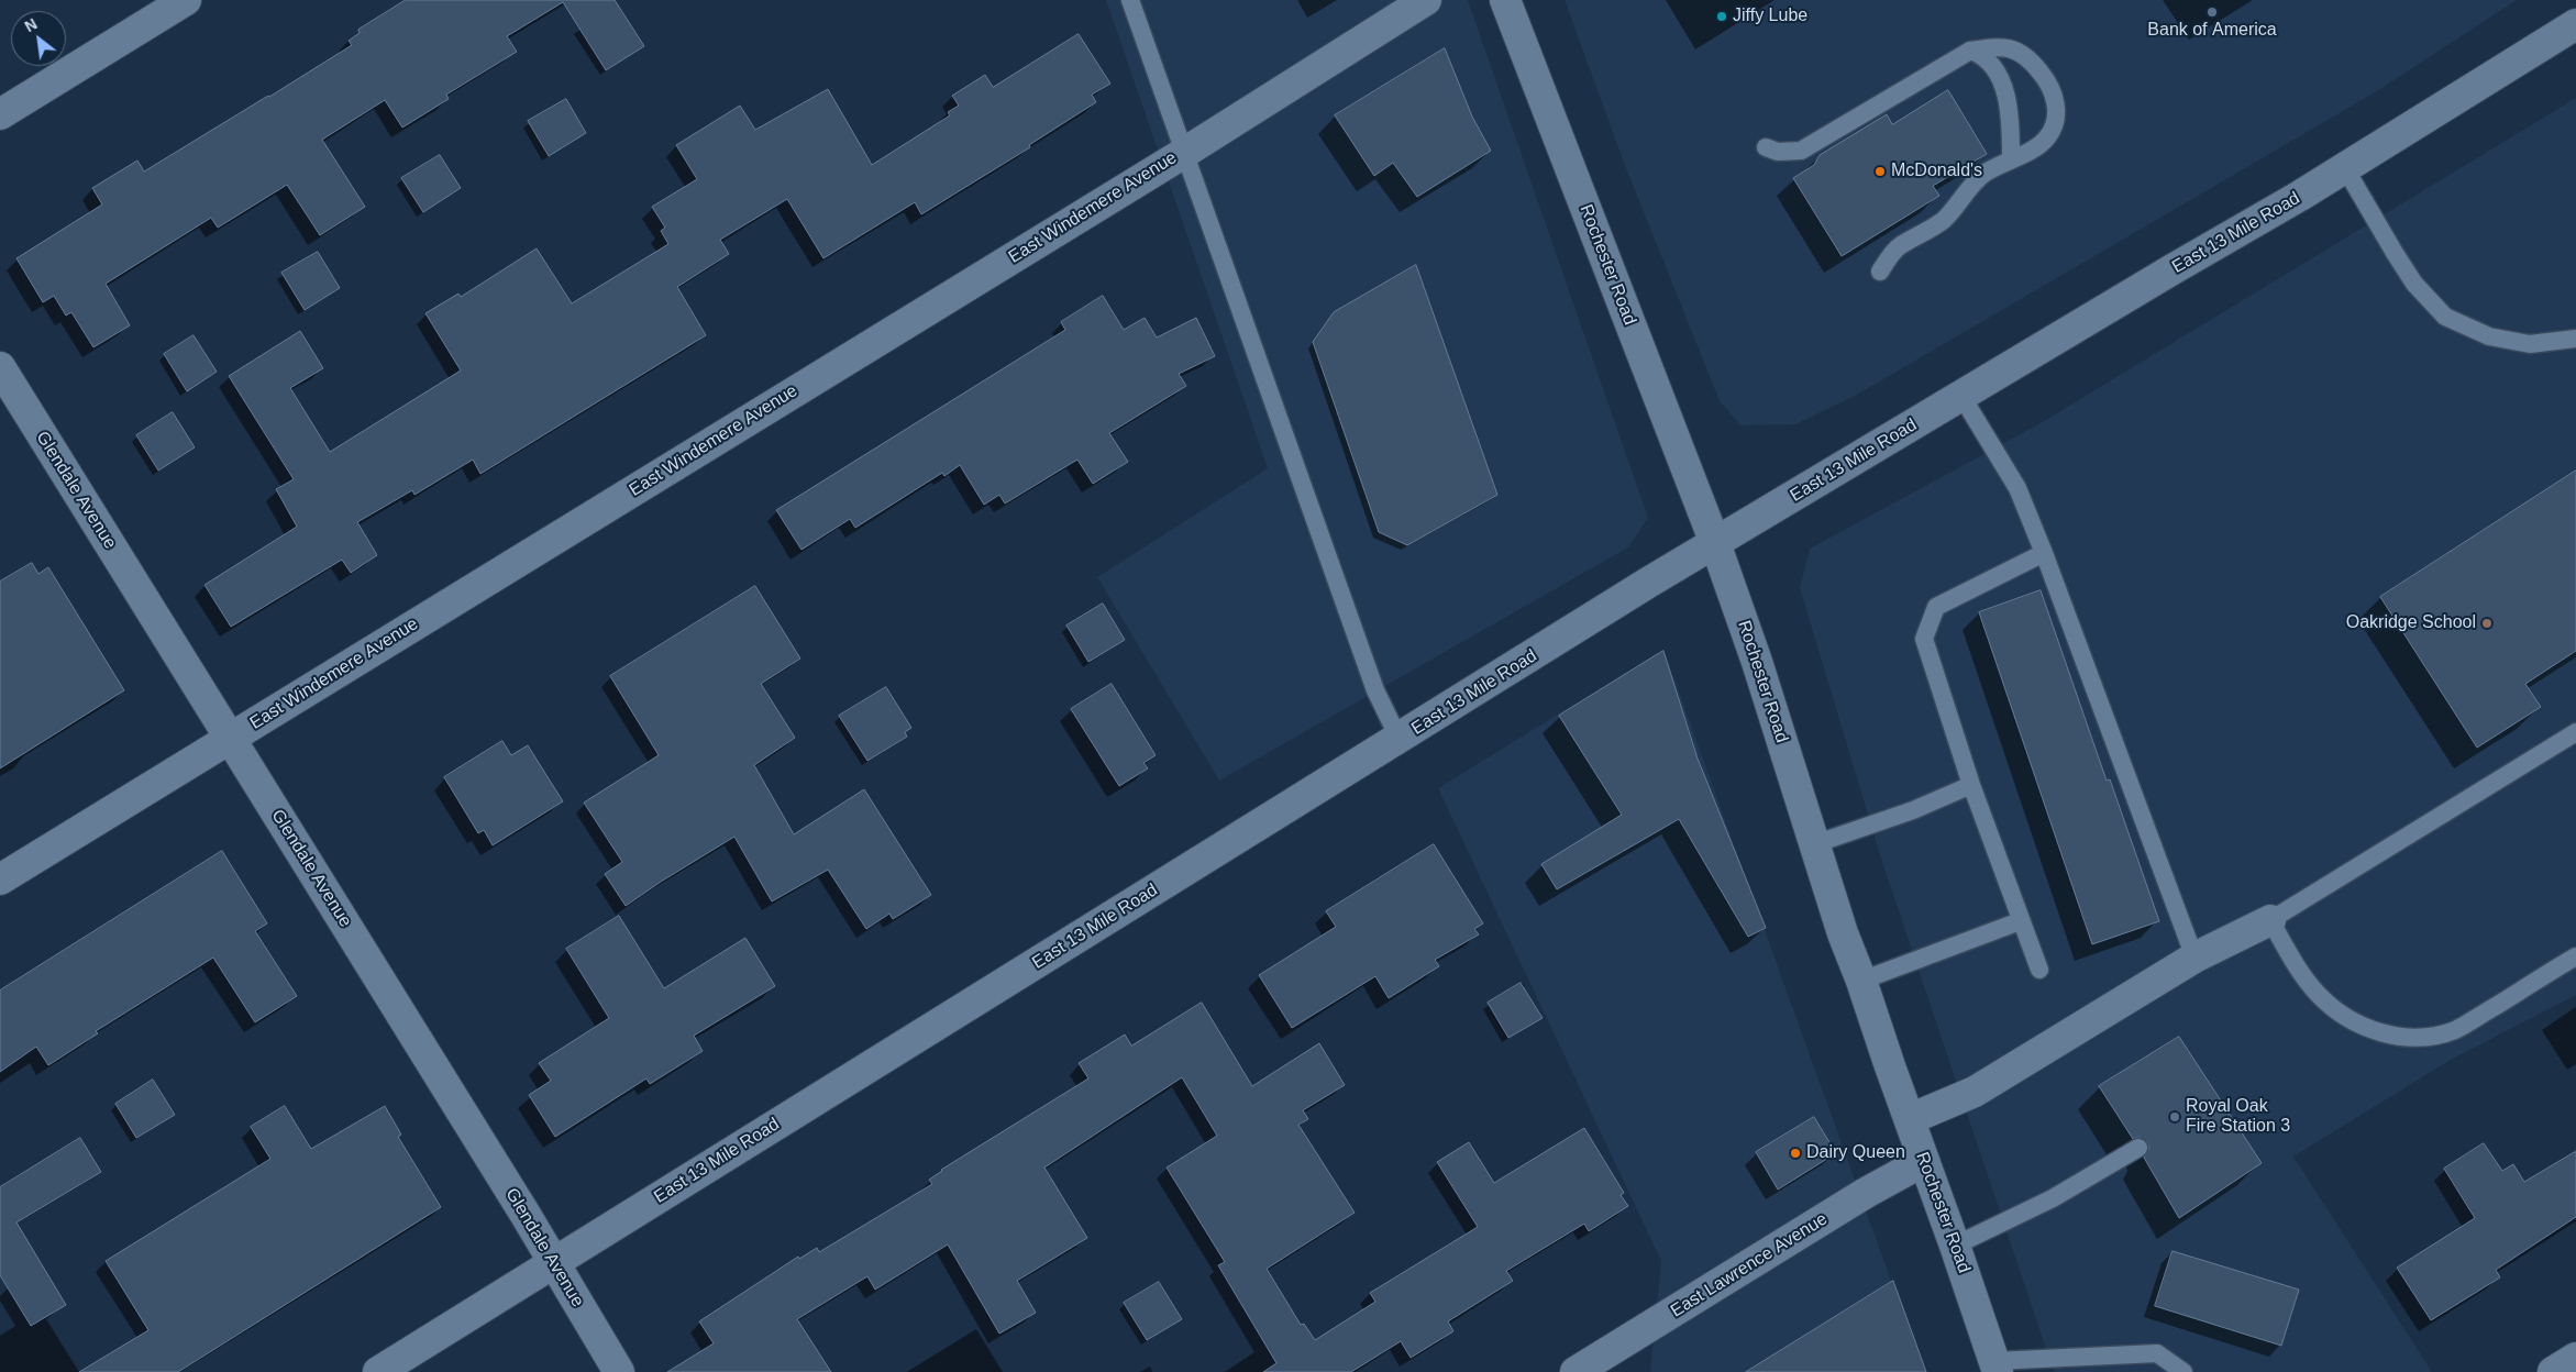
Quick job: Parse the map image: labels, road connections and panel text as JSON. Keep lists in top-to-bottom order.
{
  "streets": {
    "main road": [
      "East Windemere Avenue",
      "East 13 Mile Road",
      "Rochester Road",
      "Glendale Avenue",
      "East Lawrence Avenue"
    ]
  },
  "crossings": [
    ["East Windemere Avenue", "Glendale Avenue"],
    ["East 13 Mile Road", "Rochester Road"],
    ["East 13 Mile Road", "Glendale Avenue"],
    ["Rochester Road", "East Lawrence Avenue"]
  ],
  "places": [
    "Bank of America",
    "Jiffy Lube",
    "McDonald's",
    "Oakridge School",
    "Royal Oak Fire Station 3",
    "Dairy Queen"
  ],
  "north": "top left"
}
